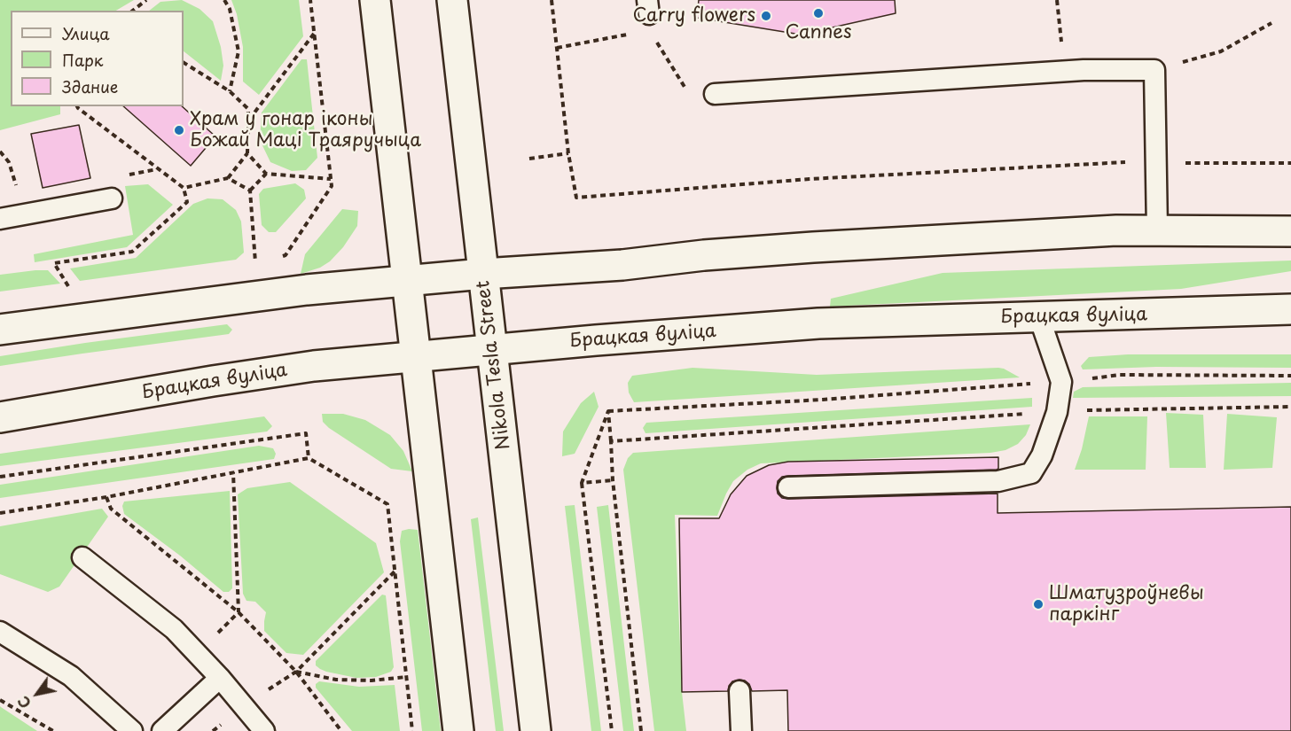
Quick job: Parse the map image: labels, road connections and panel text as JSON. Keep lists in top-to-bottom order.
{
  "streets": {
    "street": ["Брацкая вуліца", "Nikola Tesla Street"]
  },
  "crossings": [
    ["Брацкая вуліца", "Nikola Tesla Street"]
  ],
  "places": [
    "Cannes",
    "Carry flowers",
    "Храм у гонар іконы Божай Маці Траяручыца",
    "Шматузроўневы паркінг"
  ],
  "legend": ["Улица", "Парк", "Здание"],
  "north": "bottom left"
}
